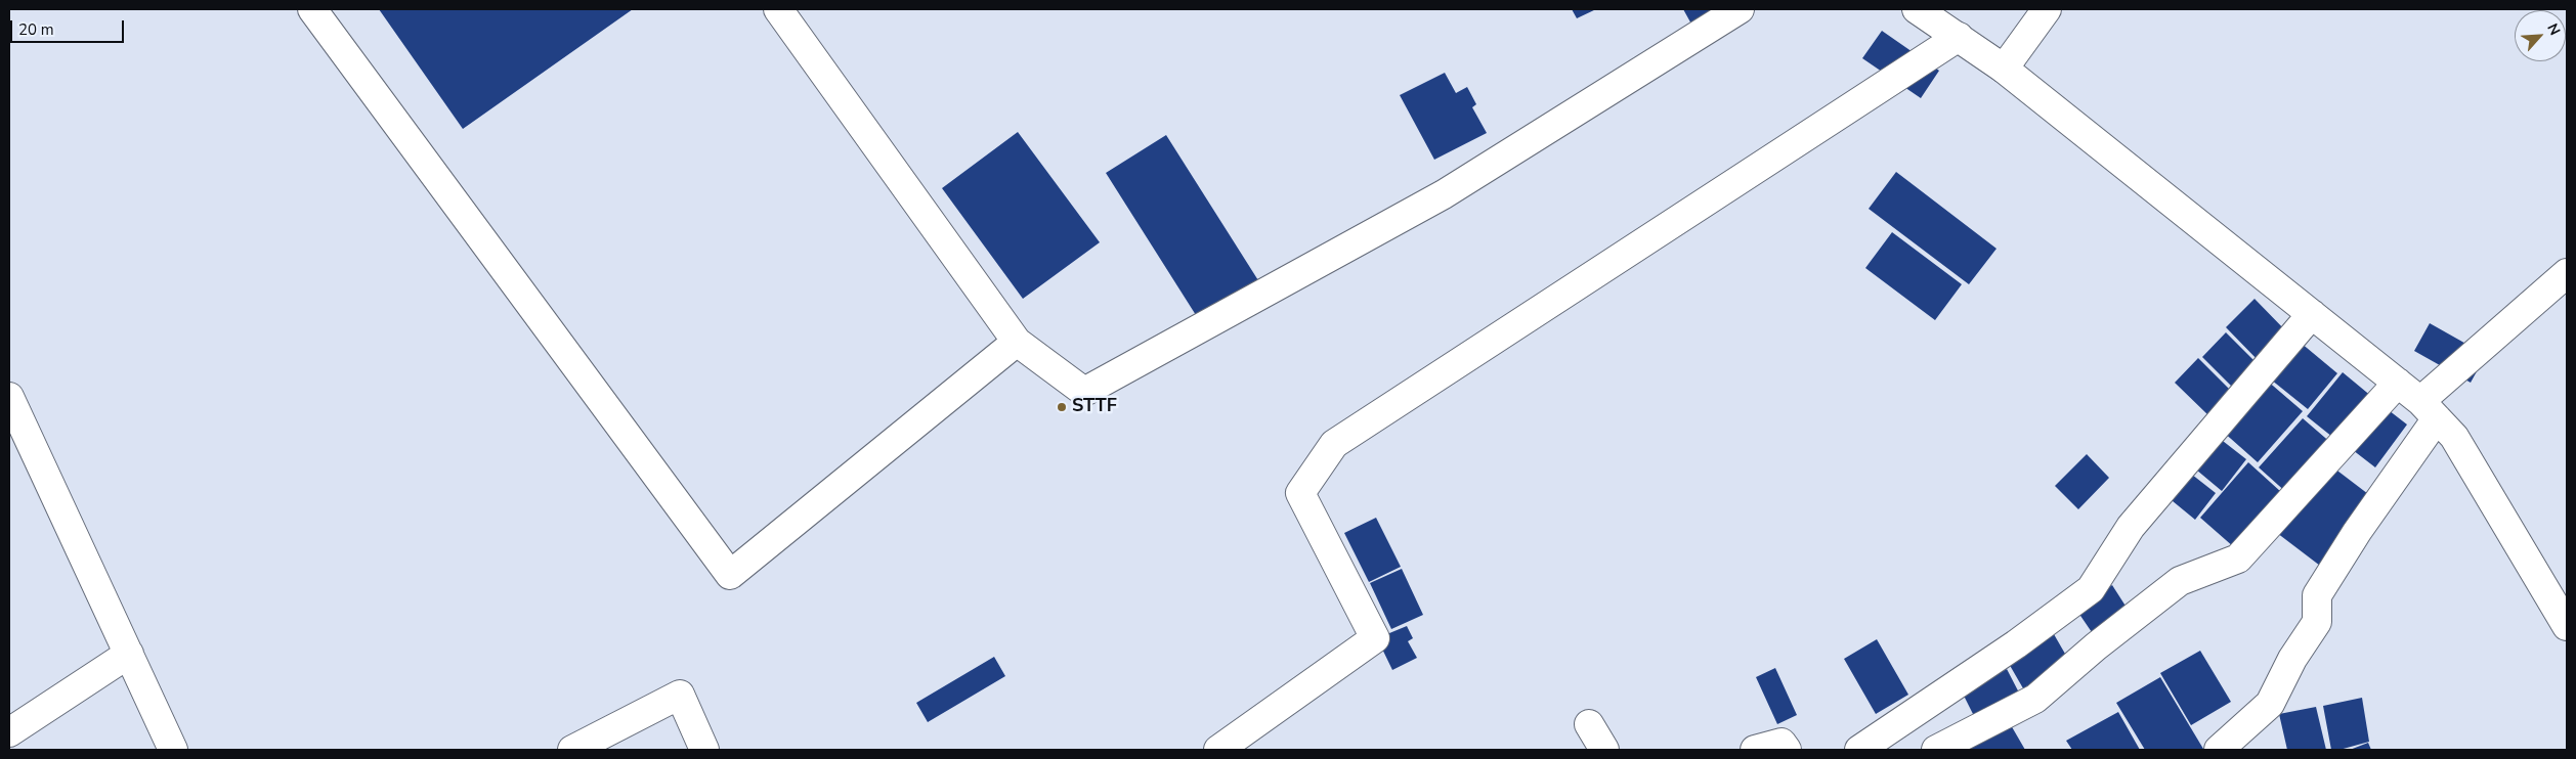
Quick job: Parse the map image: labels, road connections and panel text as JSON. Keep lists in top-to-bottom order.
{
  "places": ["STTF"],
  "scale_bar": "20 m",
  "north": "top right"
}
